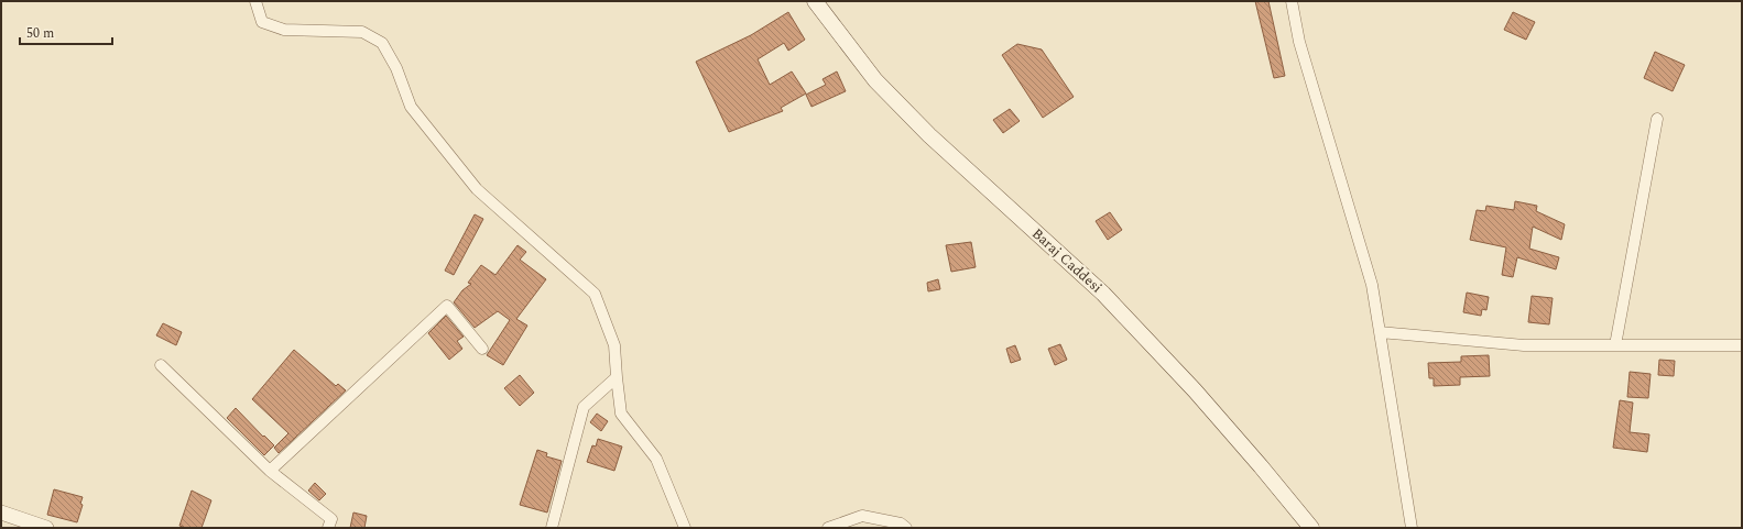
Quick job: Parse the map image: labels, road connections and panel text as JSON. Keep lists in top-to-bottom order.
{
  "streets": {
    "main road": ["Baraj Caddesi"]
  },
  "scale_bar": "50 m"
}
